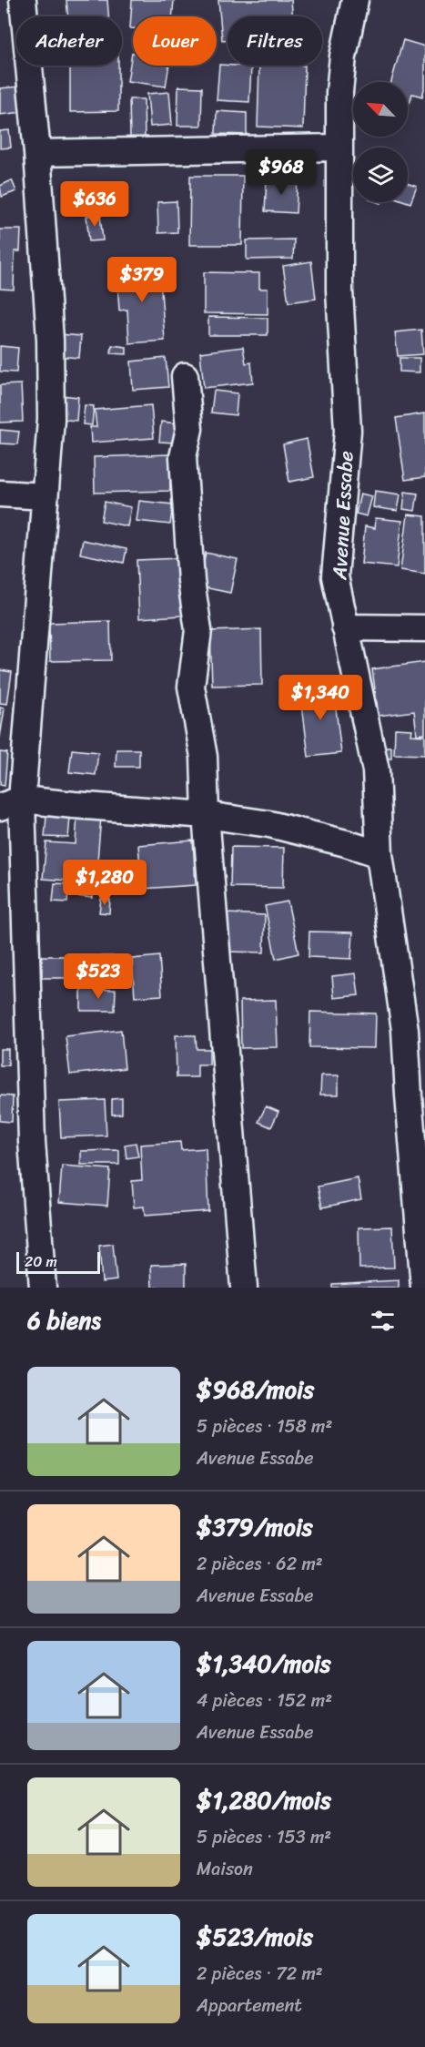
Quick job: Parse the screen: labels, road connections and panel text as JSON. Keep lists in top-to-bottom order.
{
  "streets": {
    "street": ["Avenue Essabe"]
  },
  "scale_bar": "20 m",
  "north": "top left",
  "page": {
    "chip": ["Acheter", "Louer", "Filtres"],
    "price": [
      "$968",
      "$636",
      "$379",
      "$1,340",
      "$1,280",
      "$523"
    ],
    "scale": "20 m",
    "heading": "6 biens",
    "list": [
      {
        "name": "$968/mois",
        "note": "5 pièces · 158 m² · Avenue Essabe"
      },
      {
        "name": "$379/mois",
        "note": "2 pièces · 62 m² · Avenue Essabe"
      },
      {
        "name": "$1,340/mois",
        "note": "4 pièces · 152 m² · Avenue Essabe"
      },
      {
        "name": "$1,280/mois",
        "note": "5 pièces · 153 m² · Maison"
      },
      {
        "name": "$523/mois",
        "note": "2 pièces · 72 m² · Appartement"
      }
    ]
  }
}
